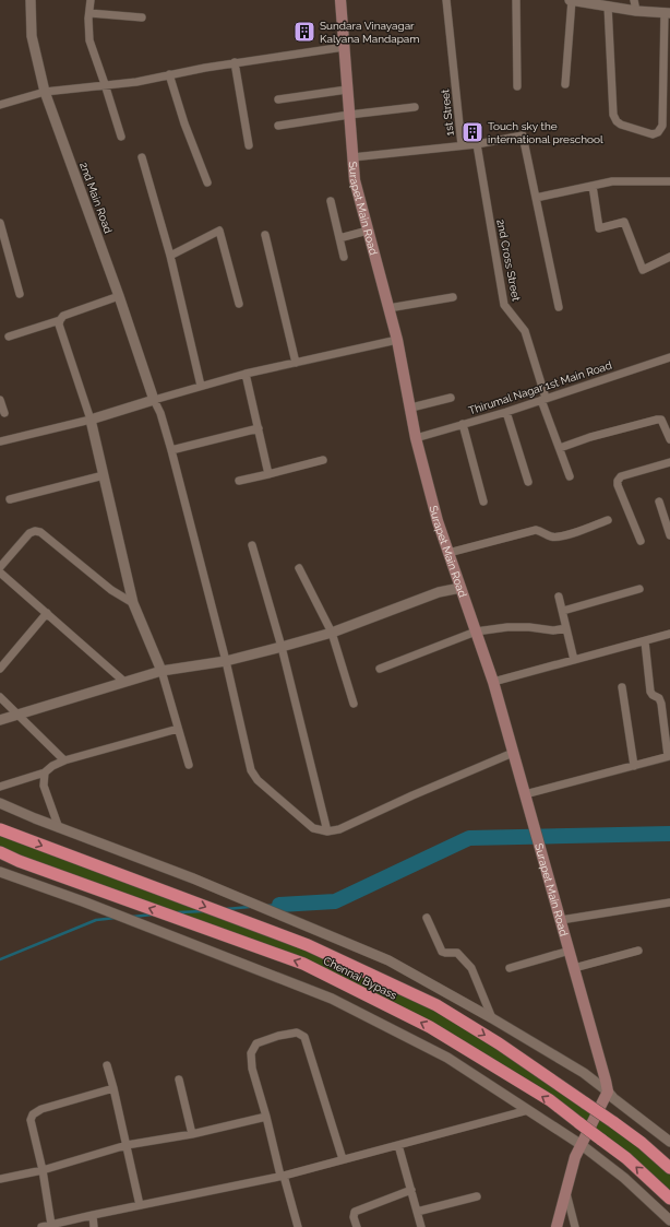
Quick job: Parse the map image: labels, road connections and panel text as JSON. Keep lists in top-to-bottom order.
{
  "streets": {
    "highway": ["Chennai Bypass"],
    "main road": ["Surapet Main Road"],
    "street": [
      "1st Street",
      "2nd Main Road",
      "2nd Cross Street",
      "Thirumal Nagar 1st Main Road"
    ]
  },
  "crossings": [
    ["1st Street", "2nd Cross Street"],
    ["Surapet Main Road", "Thirumal Nagar 1st Main Road"],
    ["2nd Cross Street", "Thirumal Nagar 1st Main Road"]
  ],
  "places": {
    "building": ["Sundara Vinayagar Kalyana Mandapam", "Touch sky the international preschool"]
  }
}
